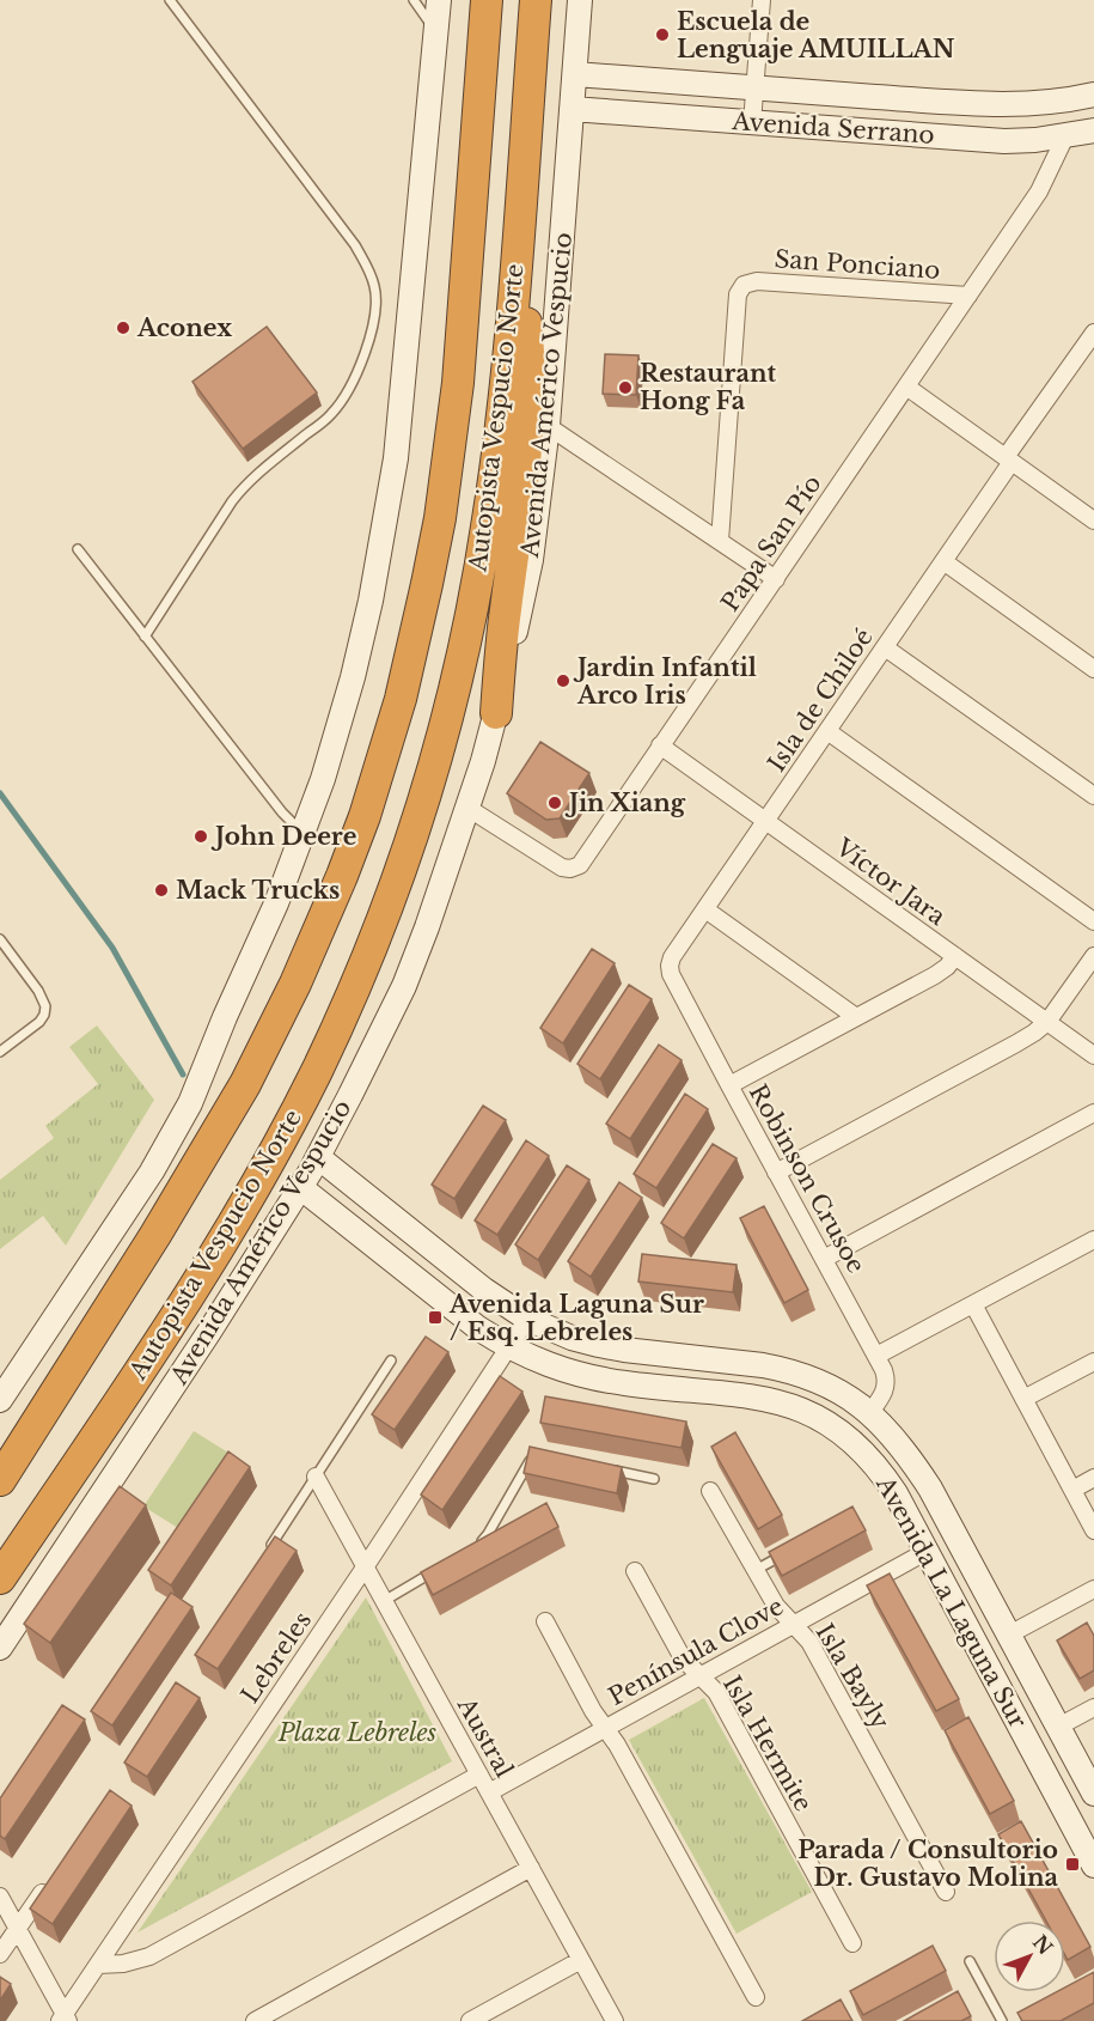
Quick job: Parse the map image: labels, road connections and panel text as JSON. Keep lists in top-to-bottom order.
{
  "streets": {
    "highway": ["Autopista Vespucio Norte"],
    "main road": ["Avenida Serrano", "Avenida Américo Vespucio", "Avenida La Laguna Sur"],
    "street": [
      "San Ponciano",
      "Papa San Pío",
      "Isla de Chiloé",
      "Víctor Jara",
      "Robinson Crusoe",
      "Península Clove",
      "Lebreles",
      "Isla Bayly",
      "Austral",
      "Isla Hermite"
    ]
  },
  "crossings": [
    ["Avenida Serrano", "Avenida Américo Vespucio"],
    ["Avenida Serrano", "Papa San Pío"],
    ["San Ponciano", "Papa San Pío"],
    ["Avenida Américo Vespucio", "Papa San Pío"],
    ["Avenida Américo Vespucio", "Avenida La Laguna Sur"],
    ["Papa San Pío", "Víctor Jara"],
    ["Isla de Chiloé", "Víctor Jara"],
    ["Isla de Chiloé", "Robinson Crusoe"],
    ["Robinson Crusoe", "Avenida La Laguna Sur"],
    ["Avenida La Laguna Sur", "Península Clove"],
    ["Avenida La Laguna Sur", "Lebreles"],
    ["Península Clove", "Isla Bayly"],
    ["Península Clove", "Austral"],
    ["Península Clove", "Isla Hermite"],
    ["Lebreles", "Austral"]
  ],
  "parks": ["Plaza Lebreles"],
  "places": {
    "other": [
      "Escuela de Lenguaje AMUILLAN",
      "Aconex",
      "Restaurant Hong Fa",
      "Jardin Infantil Arco Iris",
      "Jin Xiang",
      "John Deere",
      "Mack Trucks"
    ],
    "transit": ["Avenida Laguna Sur / Esq. Lebreles", "Parada / Consultorio Dr. Gustavo Molina"]
  },
  "north": "top right"
}
